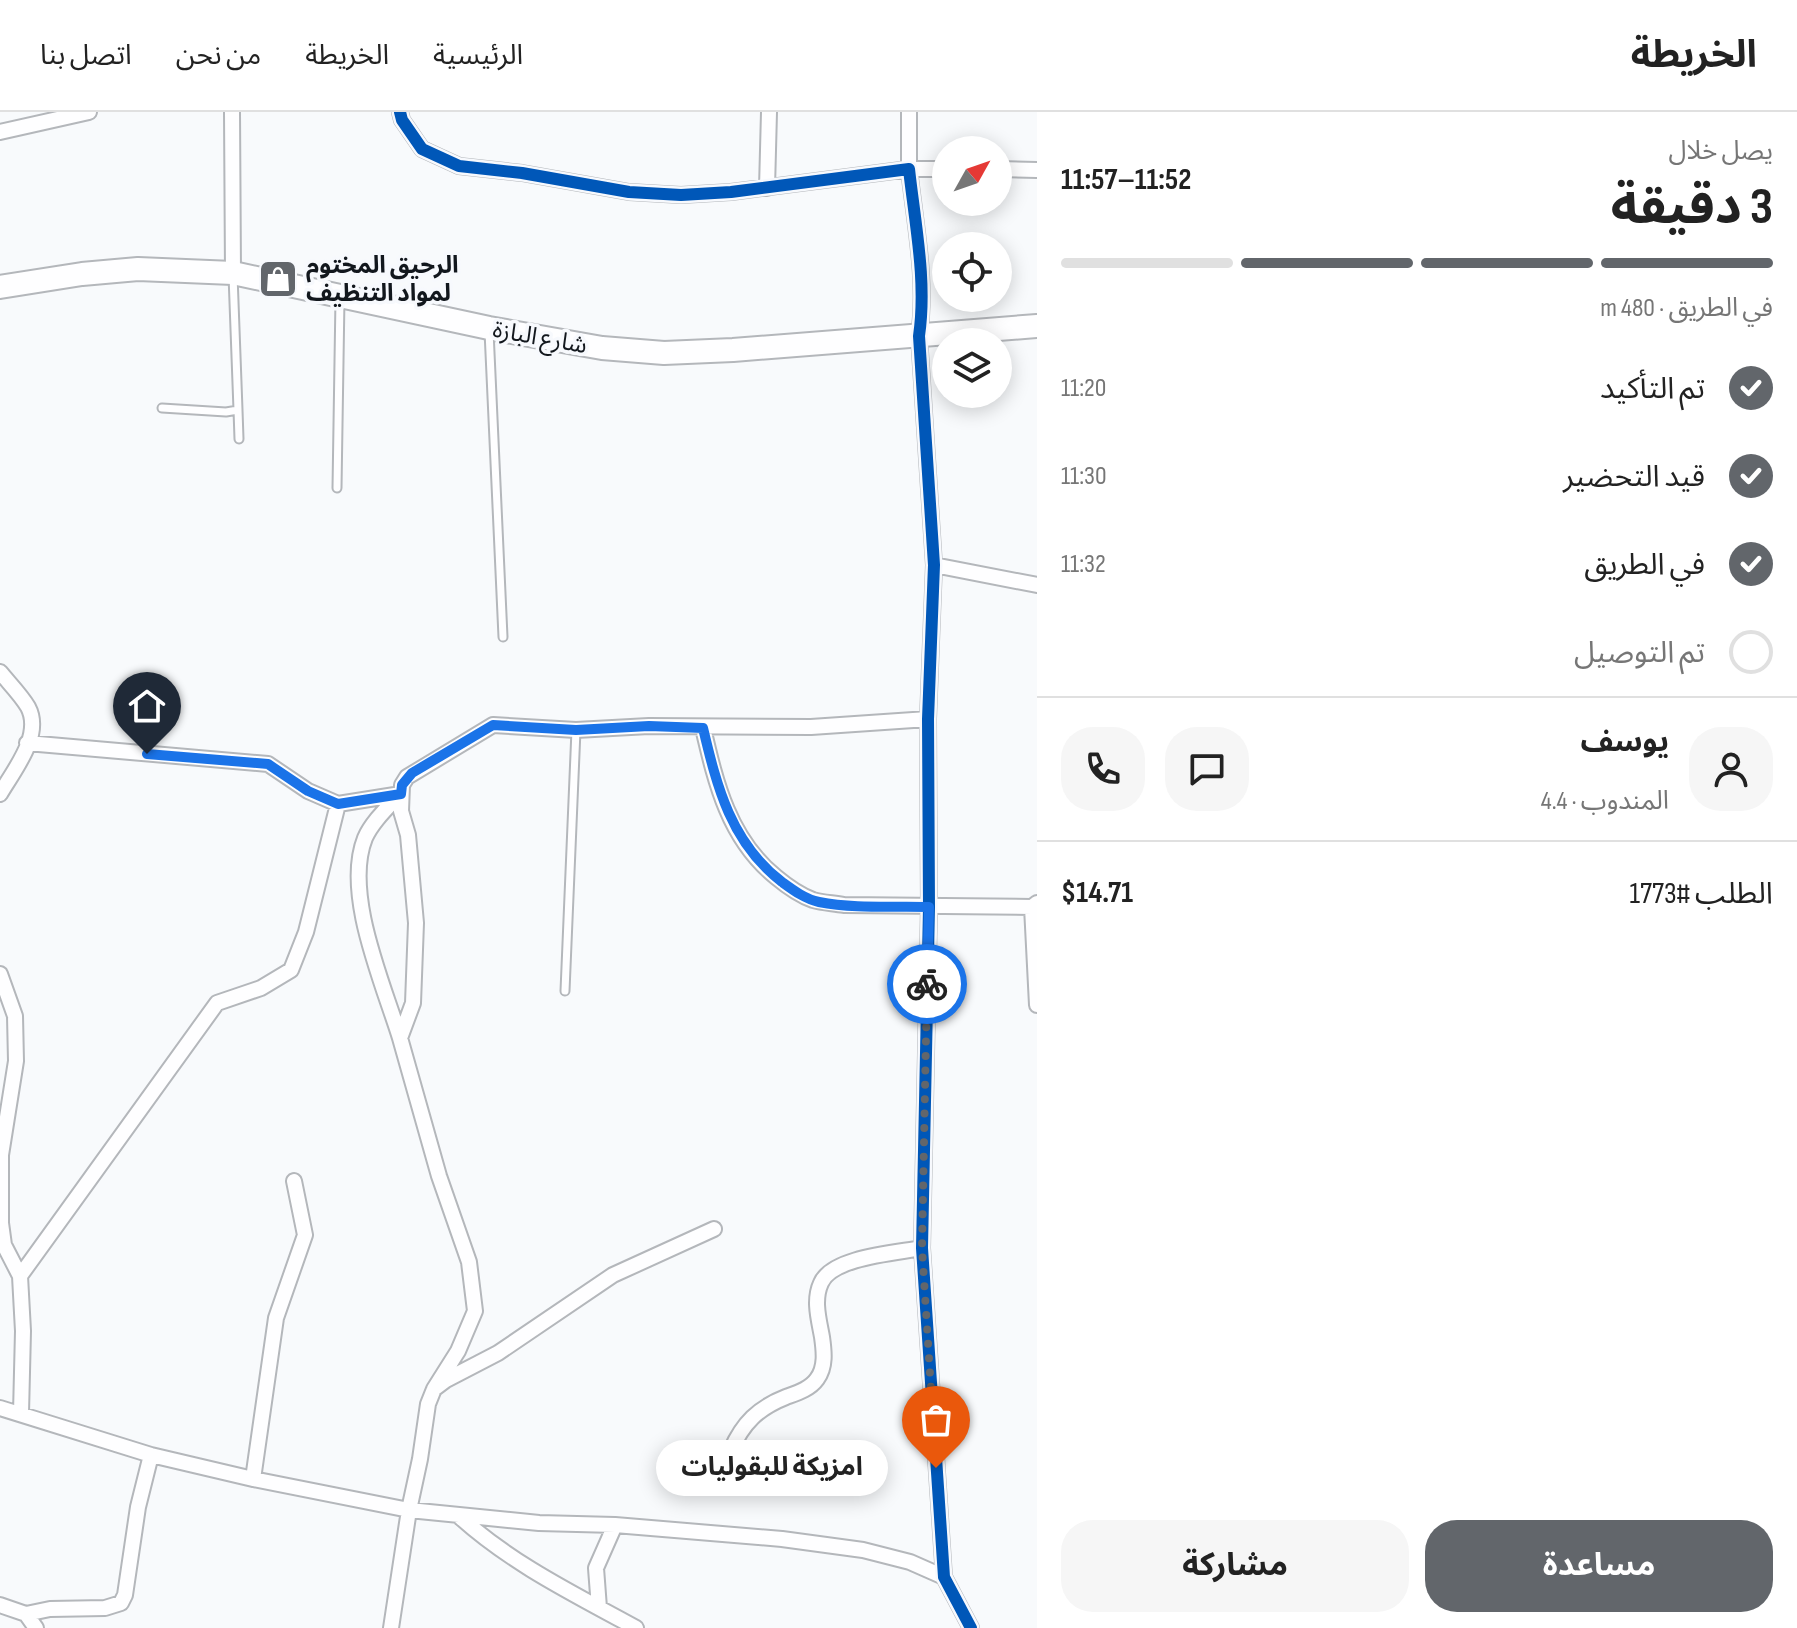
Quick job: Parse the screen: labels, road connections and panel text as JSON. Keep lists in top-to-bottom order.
{
  "streets": {
    "main road": ["شارع البازة"]
  },
  "places": {
    "shop": ["الرحيق المختوم لمواد التنظيف"],
    "other": ["امزيكة للبقوليات"]
  },
  "north": "top right",
  "page": {
    "header": "الخريطة",
    "nav": [
      "الرئيسية",
      "الخريطة",
      "من نحن",
      "اتصل بنا"
    ],
    "heading": ["3 دقيقة", "يصل خلال", "11:52–11:57"],
    "panel": [
      "يوسف",
      "المندوب · 4.4",
      "الطلب #1773",
      "$14.71"
    ],
    "bar": "في الطريق · 480 m",
    "list": [
      ["تم التأكيد", "11:20"],
      ["قيد التحضير", "11:30"],
      ["في الطريق", "11:32"],
      "تم التوصيل"
    ],
    "bubble": "امزيكة للبقوليات",
    "buttons": ["مساعدة", "مشاركة"]
  }
}
